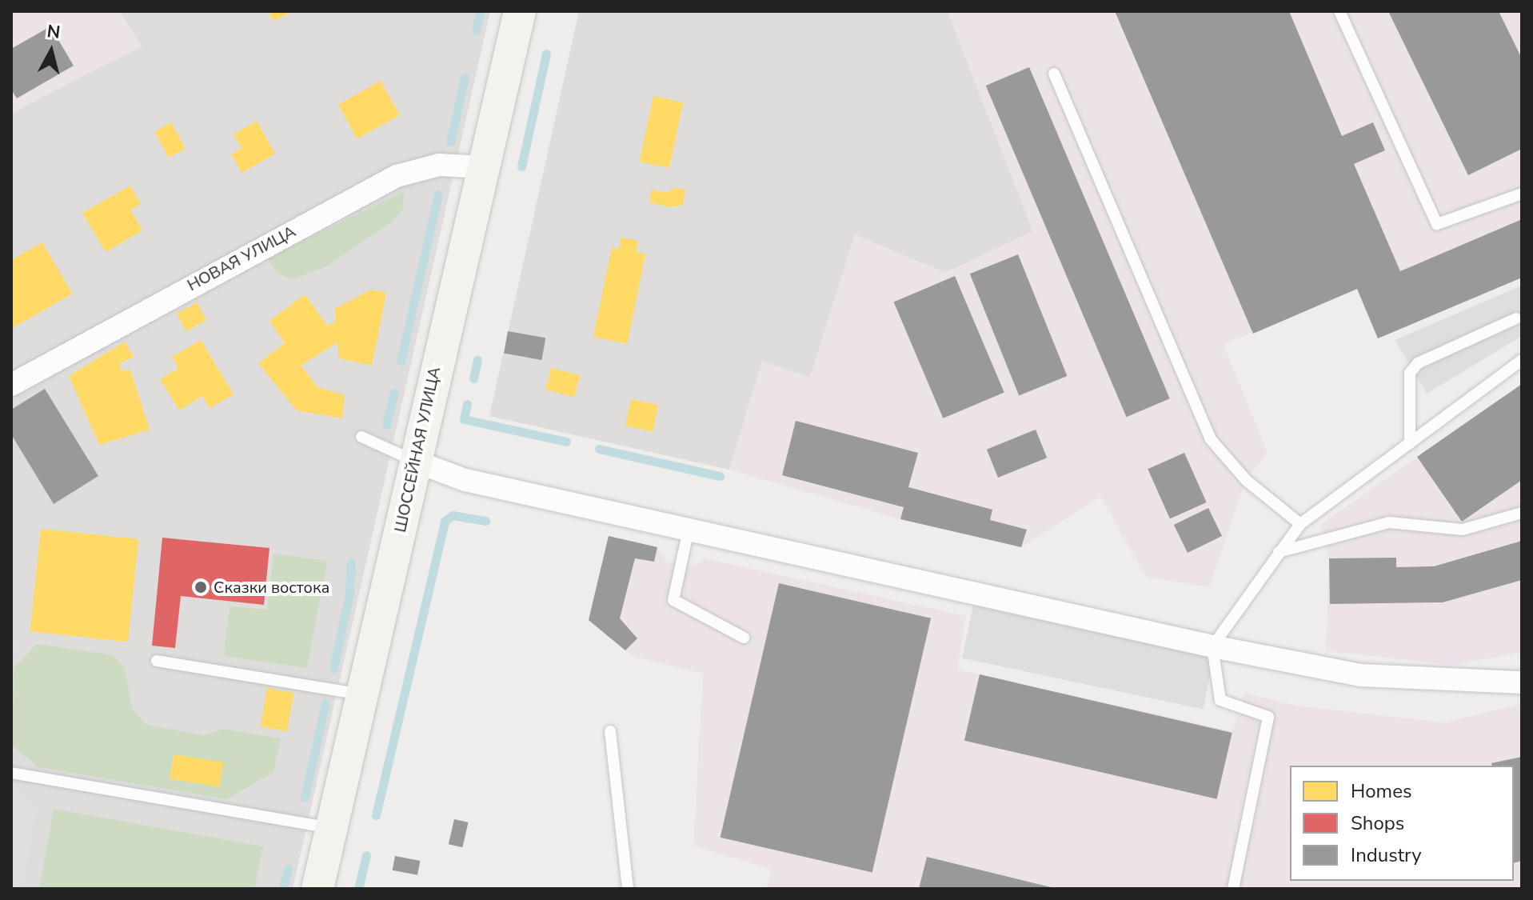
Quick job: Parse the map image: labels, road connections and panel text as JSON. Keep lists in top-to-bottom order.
{
  "streets": {
    "main road": ["ШОССЕЙНАЯ УЛИЦА"],
    "street": ["НОВАЯ УЛИЦА"]
  },
  "crossings": [
    ["НОВАЯ УЛИЦА", "ШОССЕЙНАЯ УЛИЦА"]
  ],
  "places": ["Сказки востока"],
  "legend": ["Homes", "Shops", "Industry"],
  "north": "top"
}
